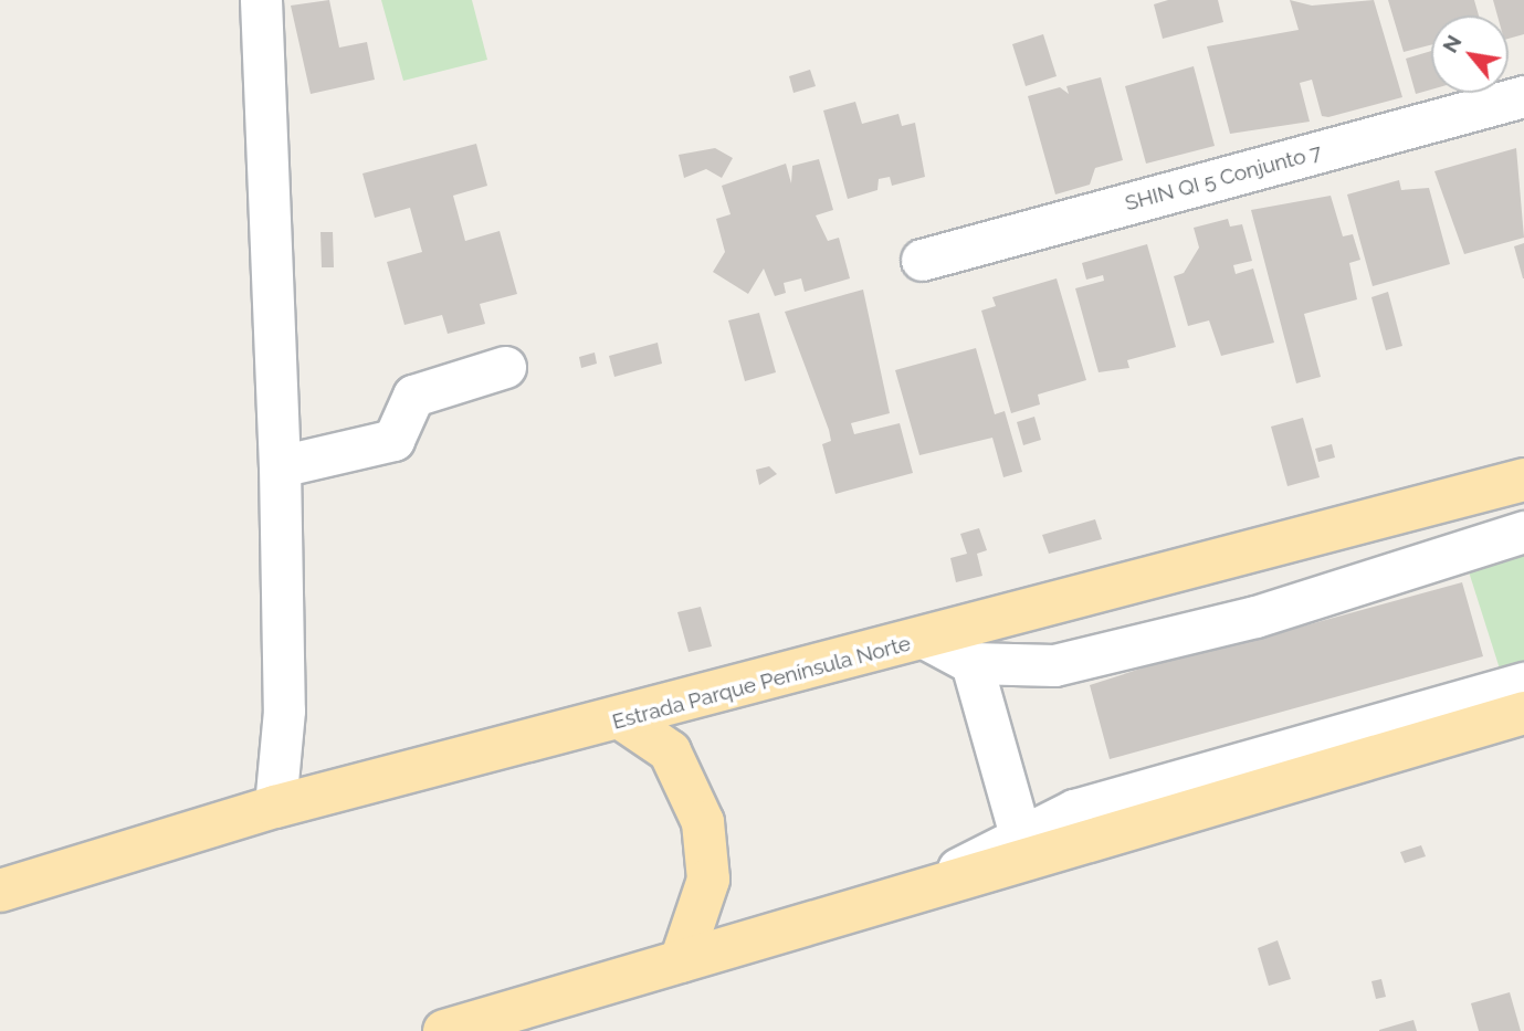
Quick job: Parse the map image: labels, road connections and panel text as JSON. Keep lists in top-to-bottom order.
{
  "streets": {
    "main road": ["Estrada Parque Península Norte"],
    "street": ["SHIN QI 5 Conjunto 7"]
  },
  "north": "top left"
}
